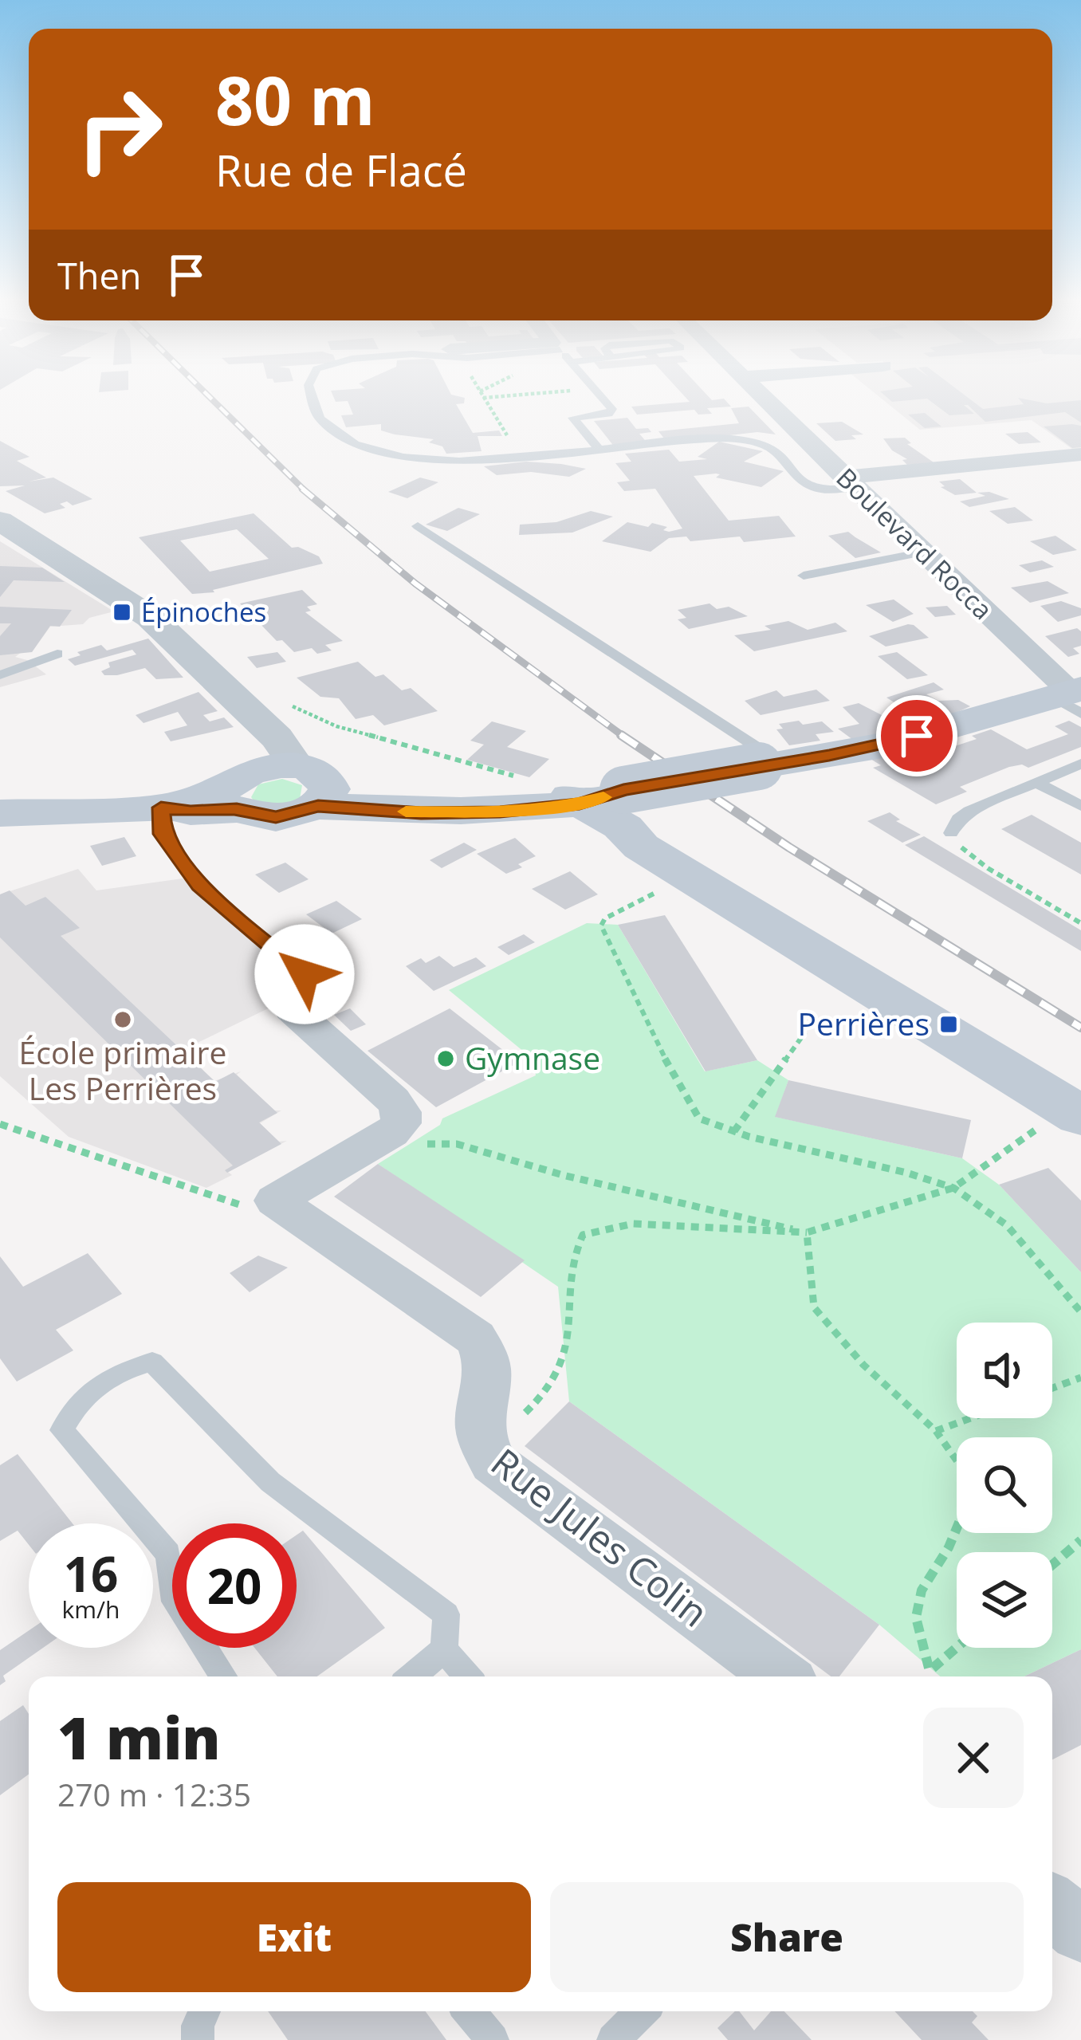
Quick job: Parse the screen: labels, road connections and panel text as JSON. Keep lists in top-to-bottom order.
{
  "streets": {
    "street": ["Boulevard Rocca", "Rue Jules Colin"]
  },
  "places": {
    "transit": ["Épinoches", "Perrières"],
    "other": ["École primaire Les Perrières", "Gymnase"]
  },
  "page": {
    "turn": ["80 m", "Rue de Flacé"],
    "then": "Then",
    "speed": "16 km/h",
    "limit": "20",
    "heading": ["1 min", "270 m · 12:35"],
    "buttons": ["Exit", "Share"]
  }
}
